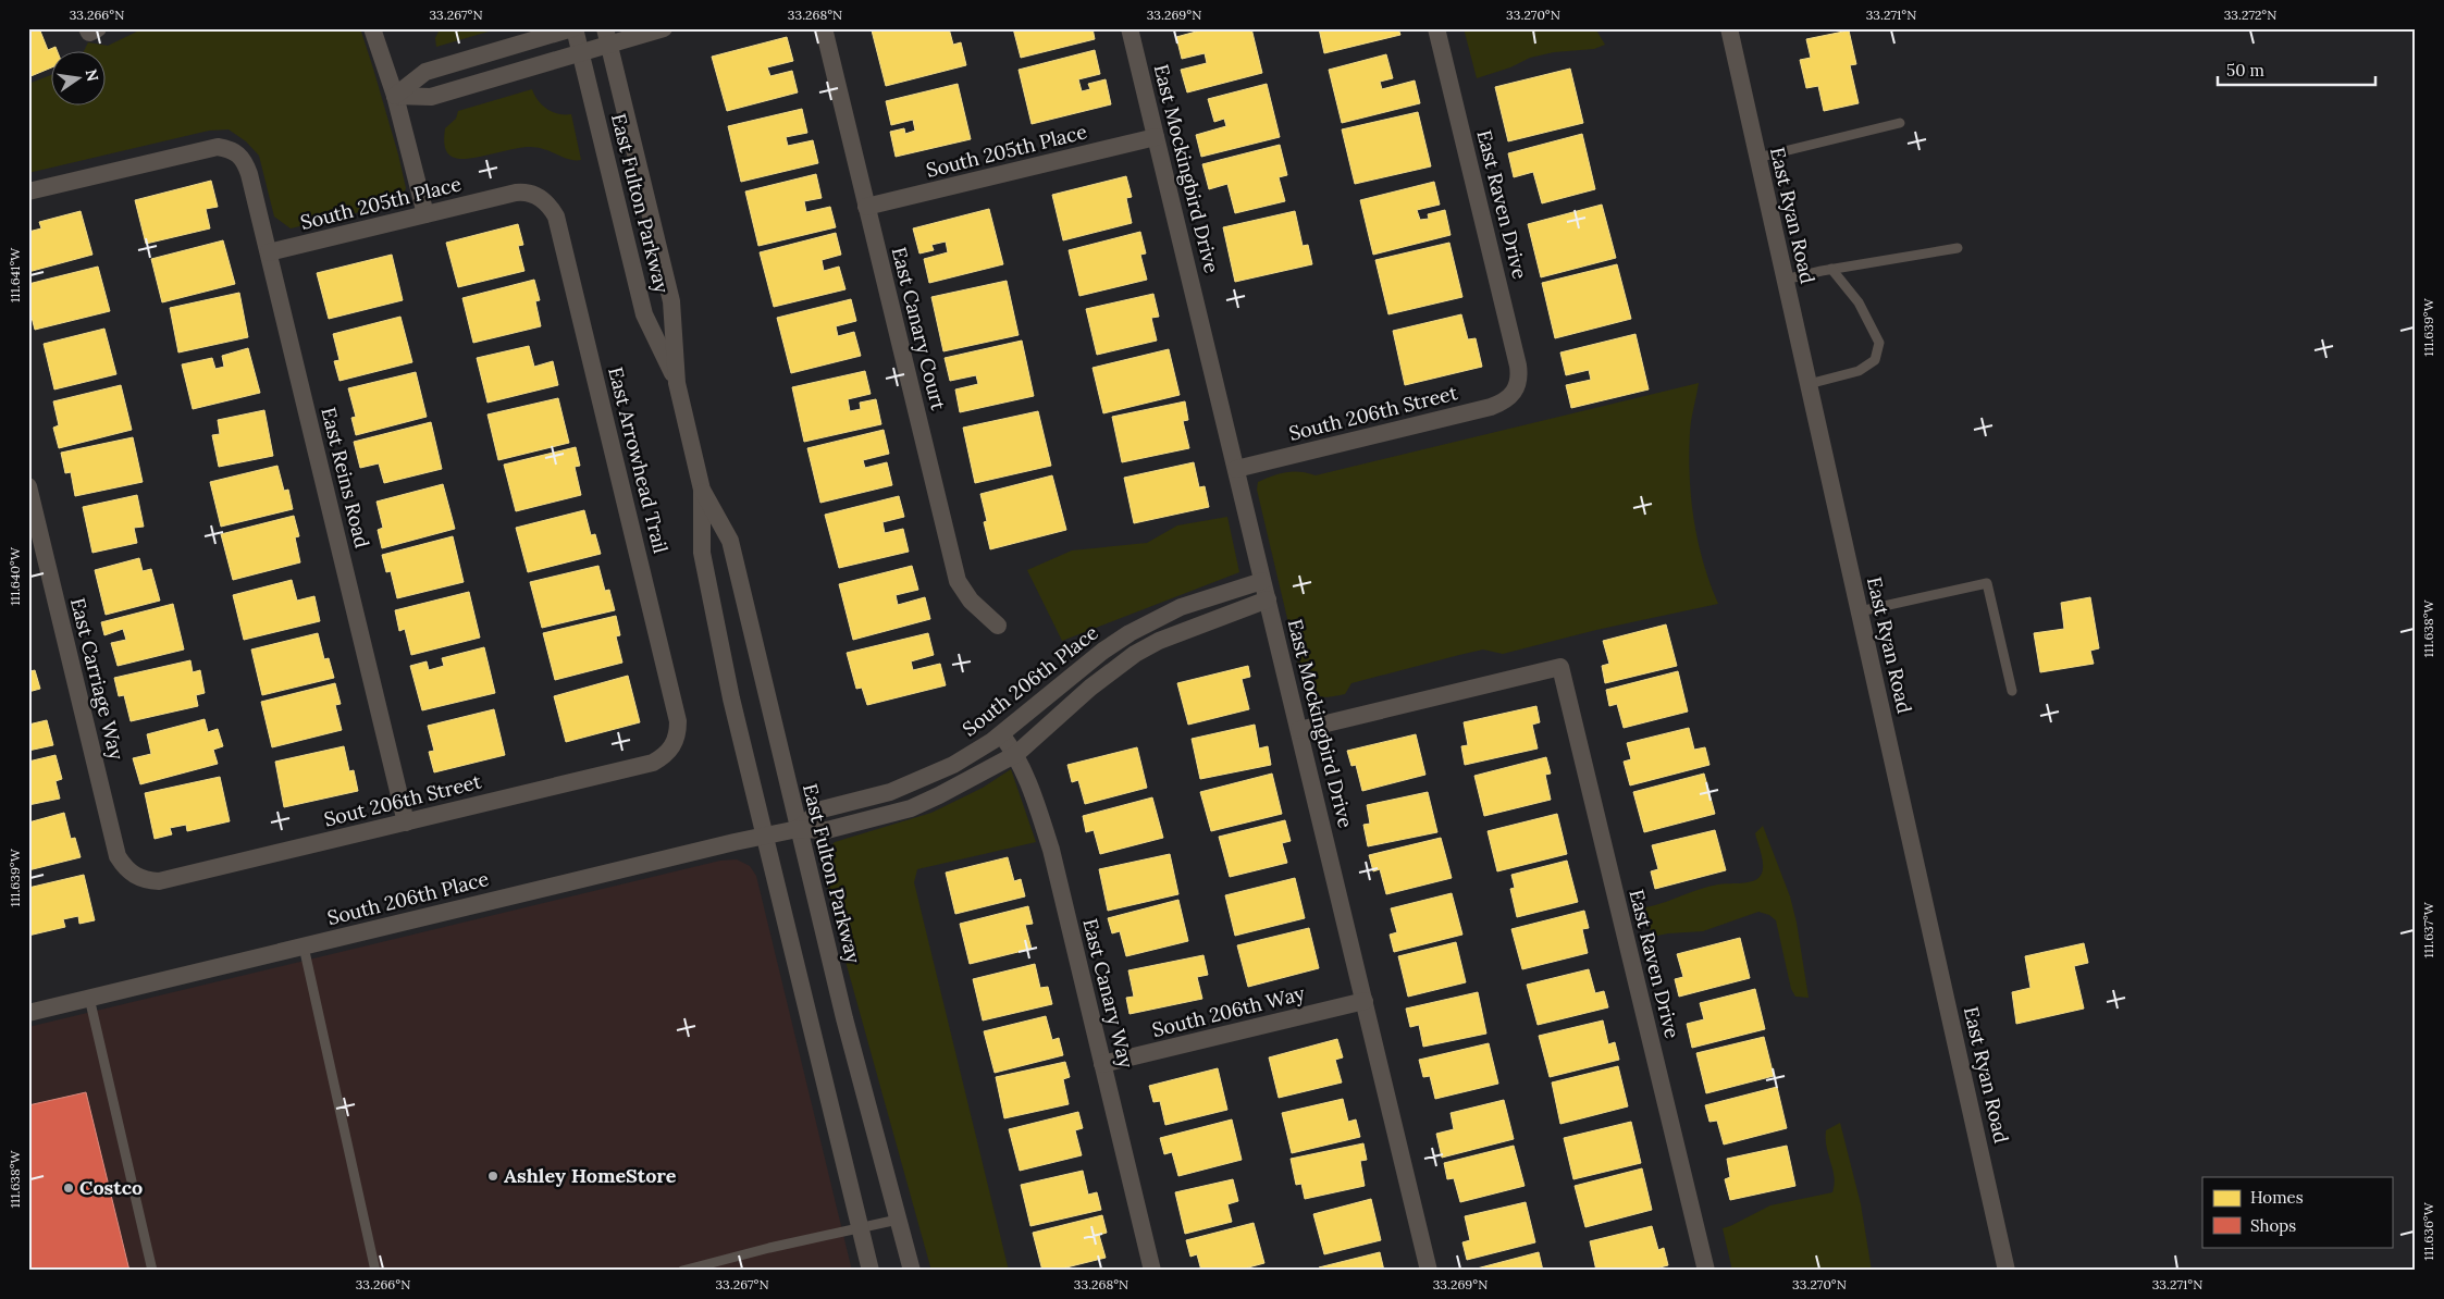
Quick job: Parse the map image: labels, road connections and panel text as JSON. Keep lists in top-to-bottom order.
{
  "streets": {
    "street": [
      "South 205th Place",
      "East Mockingbird Drive",
      "East Fulton Parkway",
      "East Raven Drive",
      "East Ryan Road",
      "East Canary Court",
      "South 206th Street",
      "East Arrowhead Trail",
      "East Reins Road",
      "East Carriage Way",
      "South 206th Place",
      "Sout 206th Street",
      "East Canary Way",
      "South 206th Way"
    ]
  },
  "crossings": [
    ["South 205th Place", "East Mockingbird Drive"],
    ["South 205th Place", "East Canary Court"],
    ["South 205th Place", "East Arrowhead Trail"],
    ["South 205th Place", "East Reins Road"],
    ["East Mockingbird Drive", "East Raven Drive"],
    ["East Mockingbird Drive", "South 206th Street"],
    ["East Mockingbird Drive", "South 206th Place"],
    ["East Mockingbird Drive", "South 206th Way"],
    ["East Fulton Parkway", "South 206th Place"],
    ["East Raven Drive", "South 206th Street"],
    ["East Arrowhead Trail", "Sout 206th Street"],
    ["East Reins Road", "Sout 206th Street"],
    ["East Carriage Way", "Sout 206th Street"],
    ["South 206th Place", "East Canary Way"],
    ["East Canary Way", "South 206th Way"]
  ],
  "places": ["Ashley HomeStore", "Costco"],
  "legend": ["Homes", "Shops"],
  "scale_bar": "50 m",
  "north": "right",
  "coordinates": [
    "33.266°N",
    "33.267°N",
    "33.268°N",
    "33.269°N",
    "33.270°N",
    "33.271°N",
    "33.272°N",
    "111.641°W",
    "111.639°W",
    "111.640°W",
    "111.638°W",
    "111.637°W",
    "111.636°W"
  ]
}
